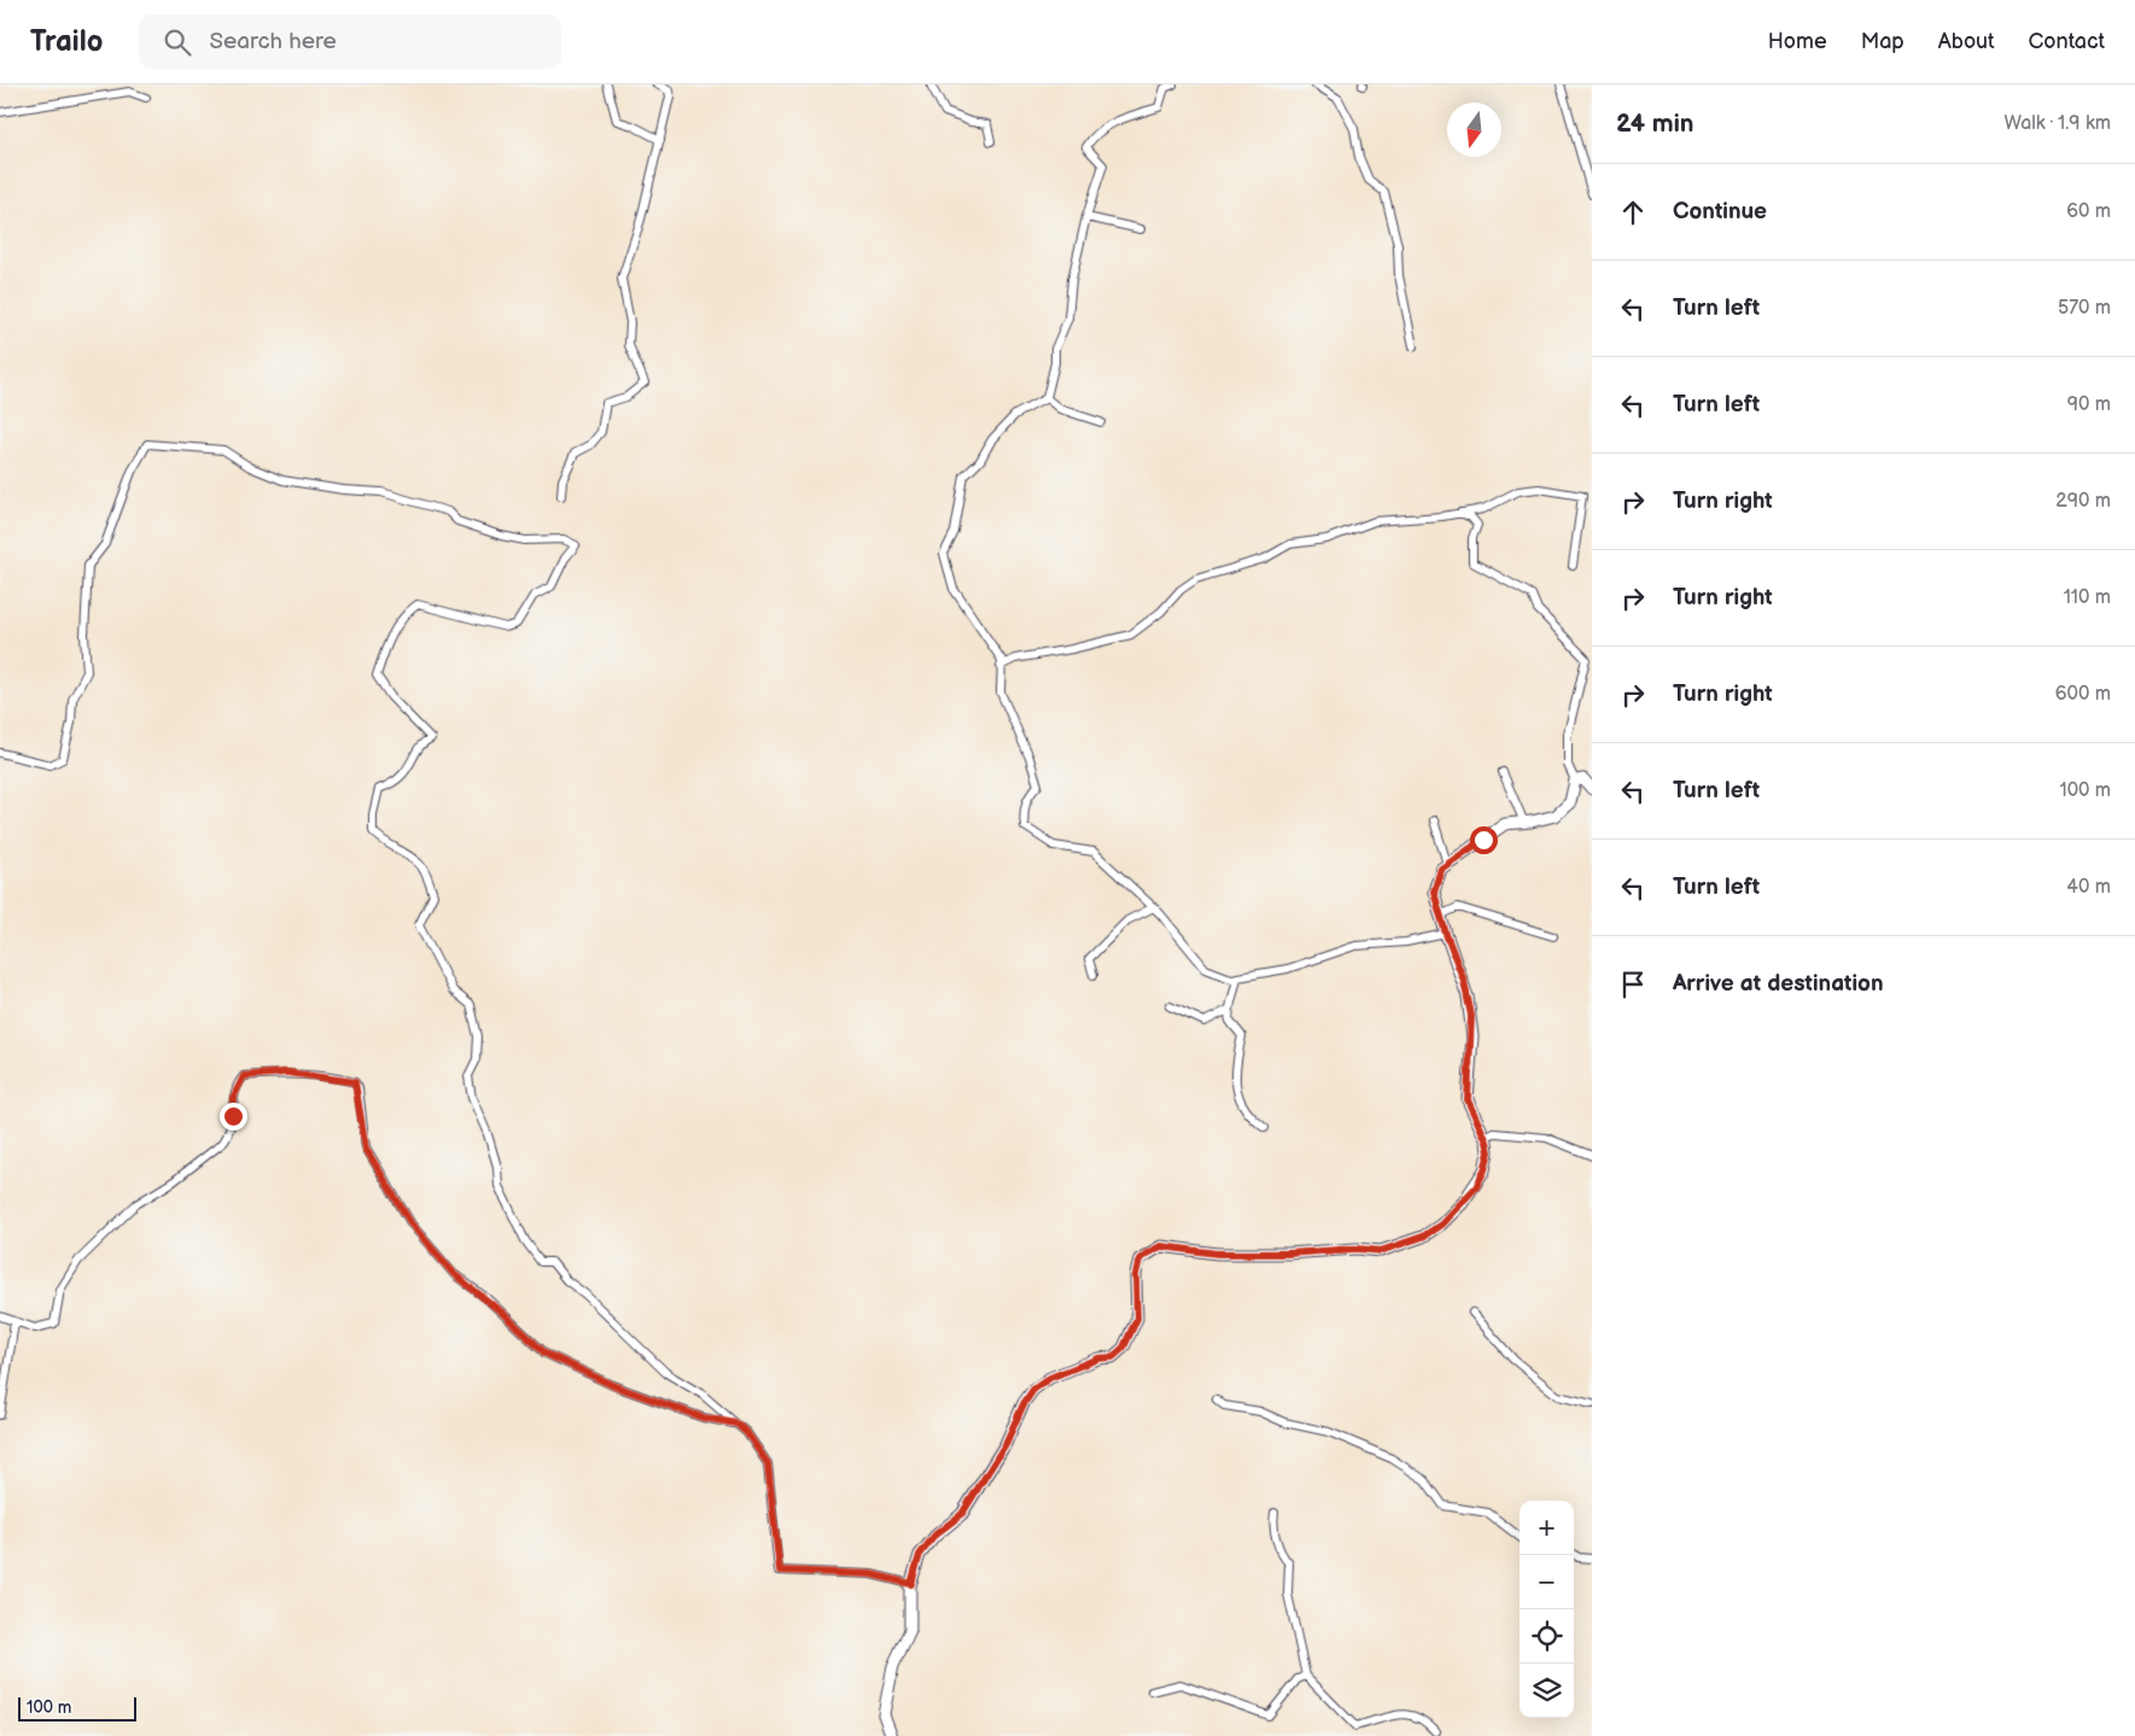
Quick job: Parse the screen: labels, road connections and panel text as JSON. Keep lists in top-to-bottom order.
{
  "scale_bar": "100 m",
  "north": "bottom",
  "page": {
    "header": "Trailo",
    "search": "Search here",
    "nav": [
      "Home",
      "Map",
      "About",
      "Contact"
    ],
    "heading": ["24 min", "Walk · 1.9 km"],
    "list": [
      ["Continue", "60 m"],
      ["Turn left", "570 m"],
      ["Turn left", "90 m"],
      ["Turn right", "290 m"],
      ["Turn right", "110 m"],
      ["Turn right", "600 m"],
      ["Turn left", "100 m"],
      ["Turn left", "40 m"],
      "Arrive at destination"
    ],
    "map_buttons": ["+", "−"],
    "scale": "100 m"
  }
}
